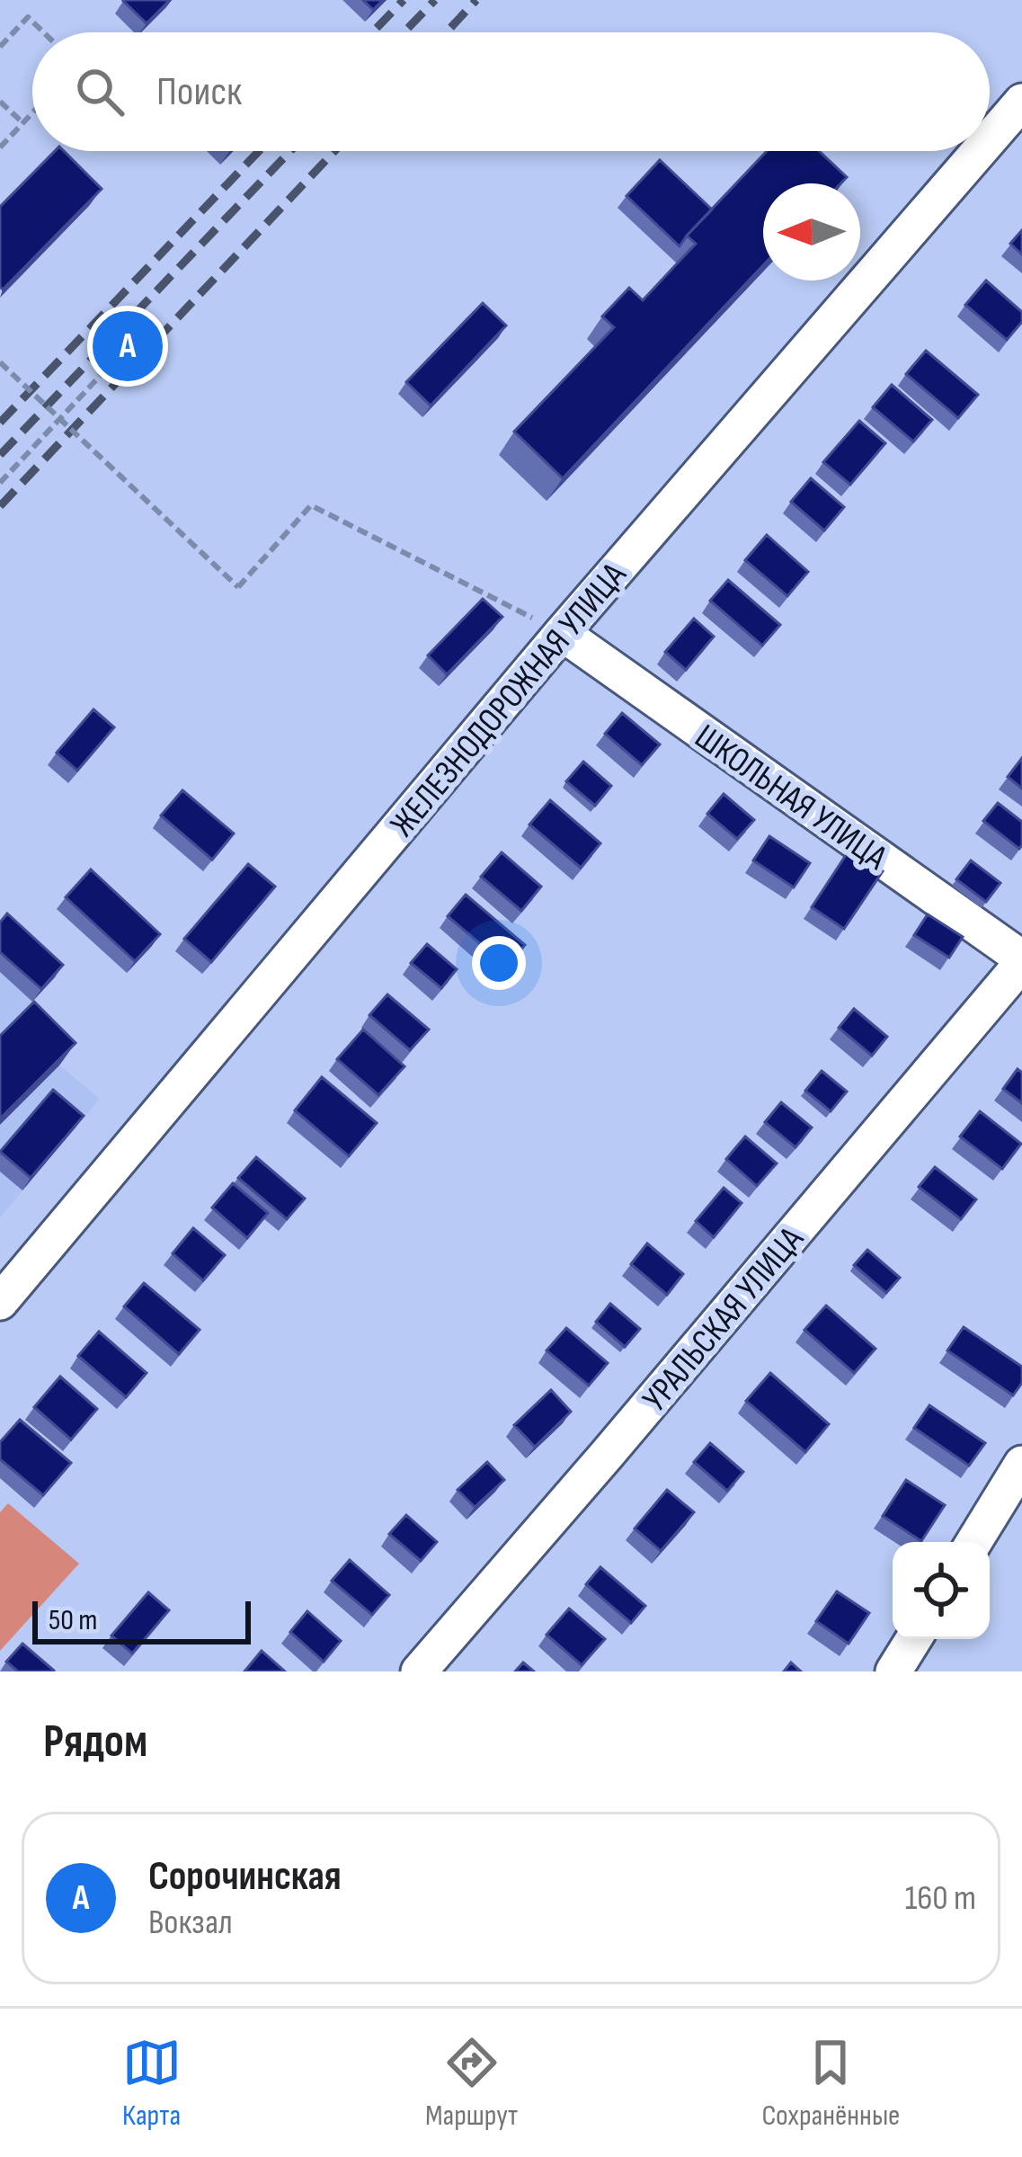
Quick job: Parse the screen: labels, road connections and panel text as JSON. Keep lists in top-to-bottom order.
{
  "streets": {
    "street": ["ЖЕЛЕЗНОДОРОЖНАЯ УЛИЦА", "ШКОЛЬНАЯ УЛИЦА", "УРАЛЬСКАЯ УЛИЦА"]
  },
  "crossings": [
    ["ЖЕЛЕЗНОДОРОЖНАЯ УЛИЦА", "ШКОЛЬНАЯ УЛИЦА"],
    ["ШКОЛЬНАЯ УЛИЦА", "УРАЛЬСКАЯ УЛИЦА"]
  ],
  "scale_bar": "50 m",
  "north": "left",
  "page": {
    "search": "Поиск",
    "pins": "A",
    "scale": "50 m",
    "heading": "Рядом",
    "list": [
      {
        "mark": "A",
        "name": "Сорочинская",
        "note": "Вокзал",
        "value": "160 m"
      }
    ],
    "nav": ["Карта", "Маршрут", "Сохранённые"]
  }
}
